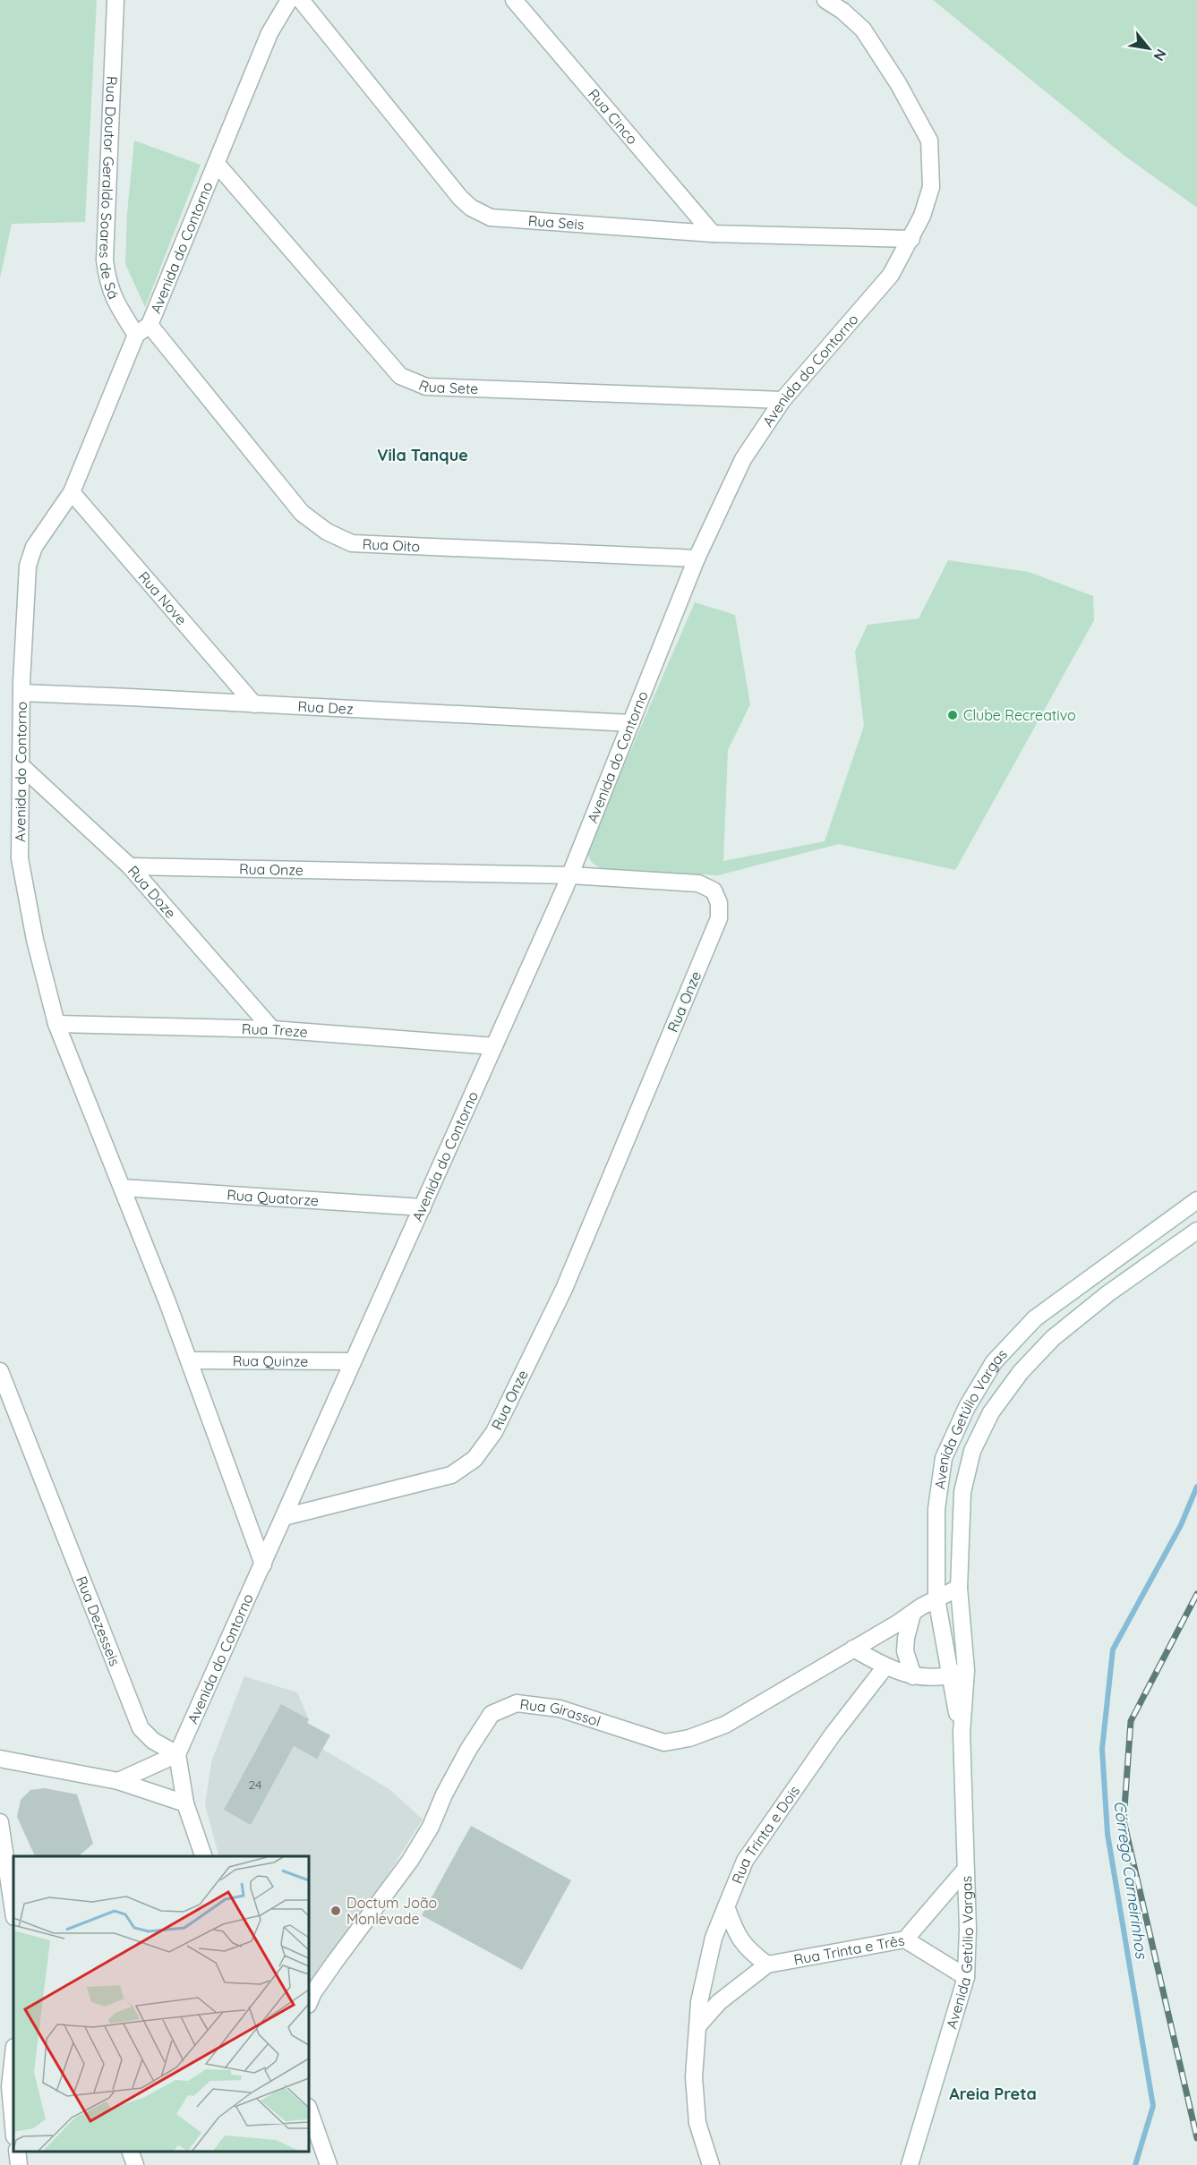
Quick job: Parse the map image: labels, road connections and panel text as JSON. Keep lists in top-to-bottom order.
{
  "streets": {
    "street": [
      "Rua Cinco",
      "Rua Doutor Geraldo Soares de Sá",
      "Rua Seis",
      "Avenida do Contorno",
      "Rua Sete",
      "Rua Oito",
      "Rua Nove",
      "Rua Dez",
      "Rua Onze",
      "Rua Doze",
      "Rua Treze",
      "Rua Quatorze",
      "Rua Quinze",
      "Avenida Getúlio Vargas",
      "Rua Dezesseis",
      "Rua Girassol",
      "Rua Trinta e Dois",
      "Rua Trinta e Três"
    ]
  },
  "crossings": [
    ["Rua Cinco", "Rua Seis"],
    ["Rua Doutor Geraldo Soares de Sá", "Avenida do Contorno"],
    ["Rua Doutor Geraldo Soares de Sá", "Rua Oito"],
    ["Rua Seis", "Avenida do Contorno"],
    ["Avenida do Contorno", "Rua Sete"],
    ["Avenida do Contorno", "Rua Oito"],
    ["Avenida do Contorno", "Rua Nove"],
    ["Avenida do Contorno", "Rua Dez"],
    ["Avenida do Contorno", "Rua Onze"],
    ["Avenida do Contorno", "Rua Doze"],
    ["Avenida do Contorno", "Rua Treze"],
    ["Avenida do Contorno", "Rua Quatorze"],
    ["Avenida do Contorno", "Rua Quinze"],
    ["Avenida do Contorno", "Rua Dezesseis"],
    ["Rua Nove", "Rua Dez"],
    ["Rua Onze", "Rua Doze"],
    ["Rua Doze", "Rua Treze"],
    ["Avenida Getúlio Vargas", "Rua Girassol"],
    ["Avenida Getúlio Vargas", "Rua Trinta e Três"]
  ],
  "districts": ["Vila Tanque", "Areia Preta"],
  "water": ["Córrego Carneirinhos"],
  "places": ["Clube Recreativo", "Doctum João Monlevade"],
  "house_numbers": ["24"],
  "north": "bottom right"
}
